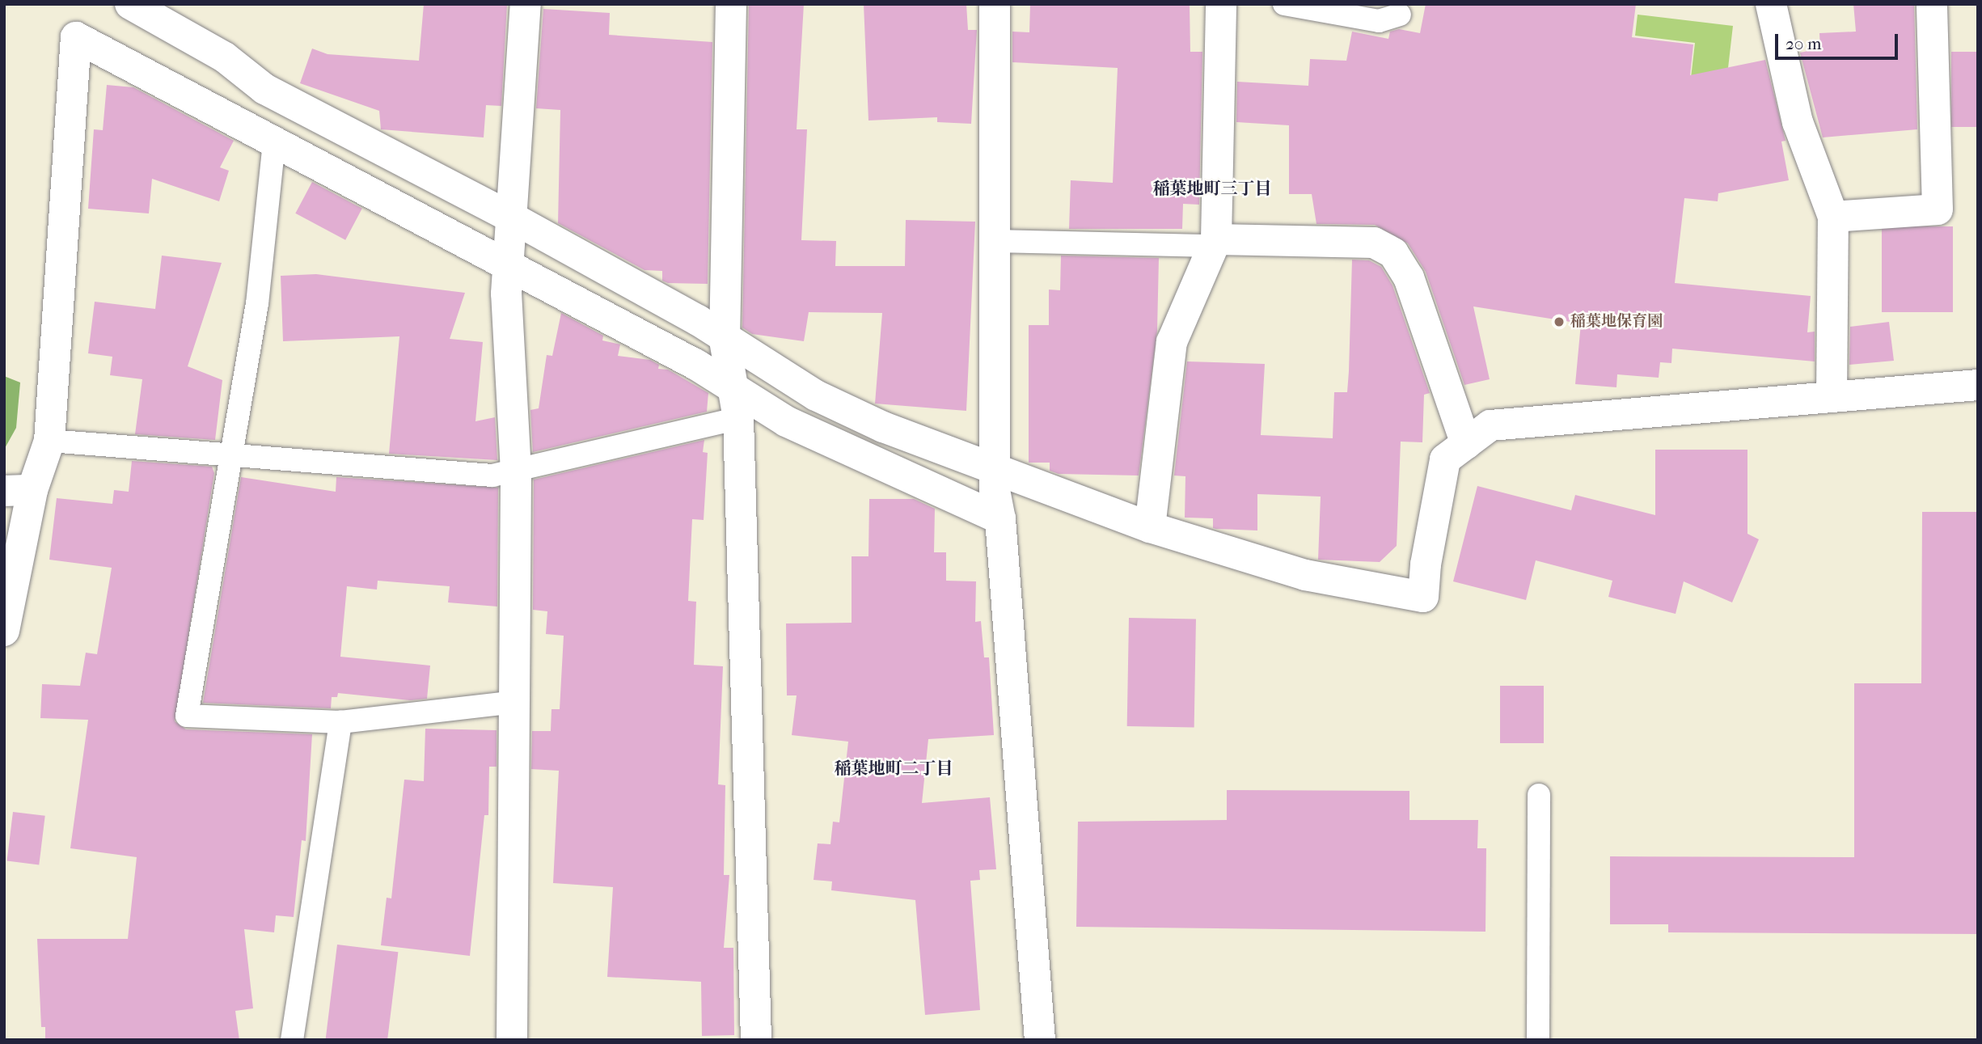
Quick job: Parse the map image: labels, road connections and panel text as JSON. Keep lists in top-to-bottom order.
{
  "districts": ["稲葉地町三丁目", "稲葉地町二丁目"],
  "places": ["稲葉地保育園"],
  "scale_bar": "20 m"
}
